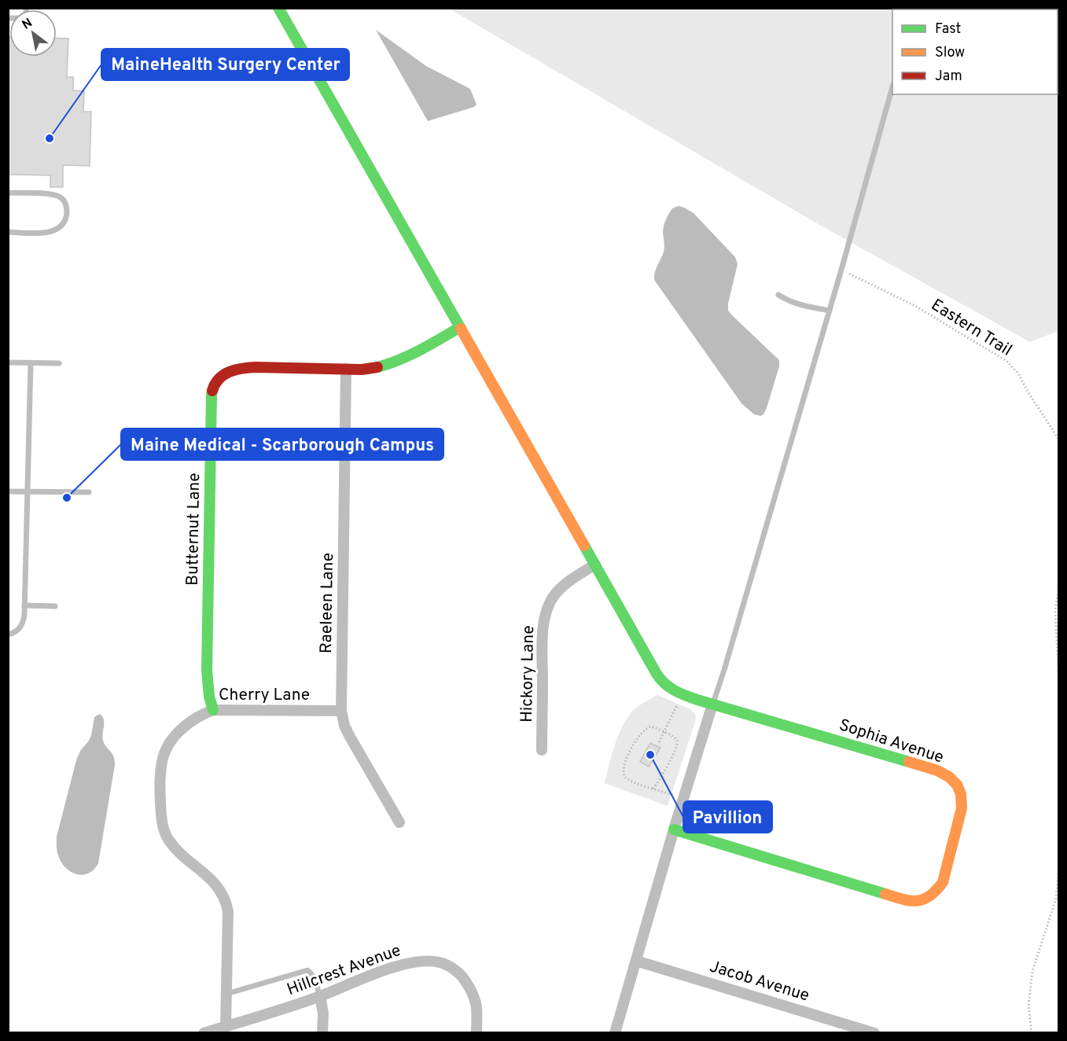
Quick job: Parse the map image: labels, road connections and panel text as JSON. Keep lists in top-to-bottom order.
{
  "streets": {
    "street": [
      "Butternut Lane",
      "Raeleen Lane",
      "Hickory Lane",
      "Cherry Lane",
      "Sophia Avenue",
      "Hillcrest Avenue",
      "Jacob Avenue"
    ],
    "path": ["Eastern Trail"]
  },
  "crossings": [
    ["Butternut Lane", "Raeleen Lane"],
    ["Butternut Lane", "Cherry Lane"],
    ["Butternut Lane", "Sophia Avenue"],
    ["Raeleen Lane", "Cherry Lane"],
    ["Hickory Lane", "Sophia Avenue"],
    ["Cherry Lane", "Hillcrest Avenue"]
  ],
  "places": ["MaineHealth Surgery Center", "Maine Medical - Scarborough Campus", "Pavillion"],
  "legend": ["Fast", "Slow", "Jam"],
  "north": "top left"
}
